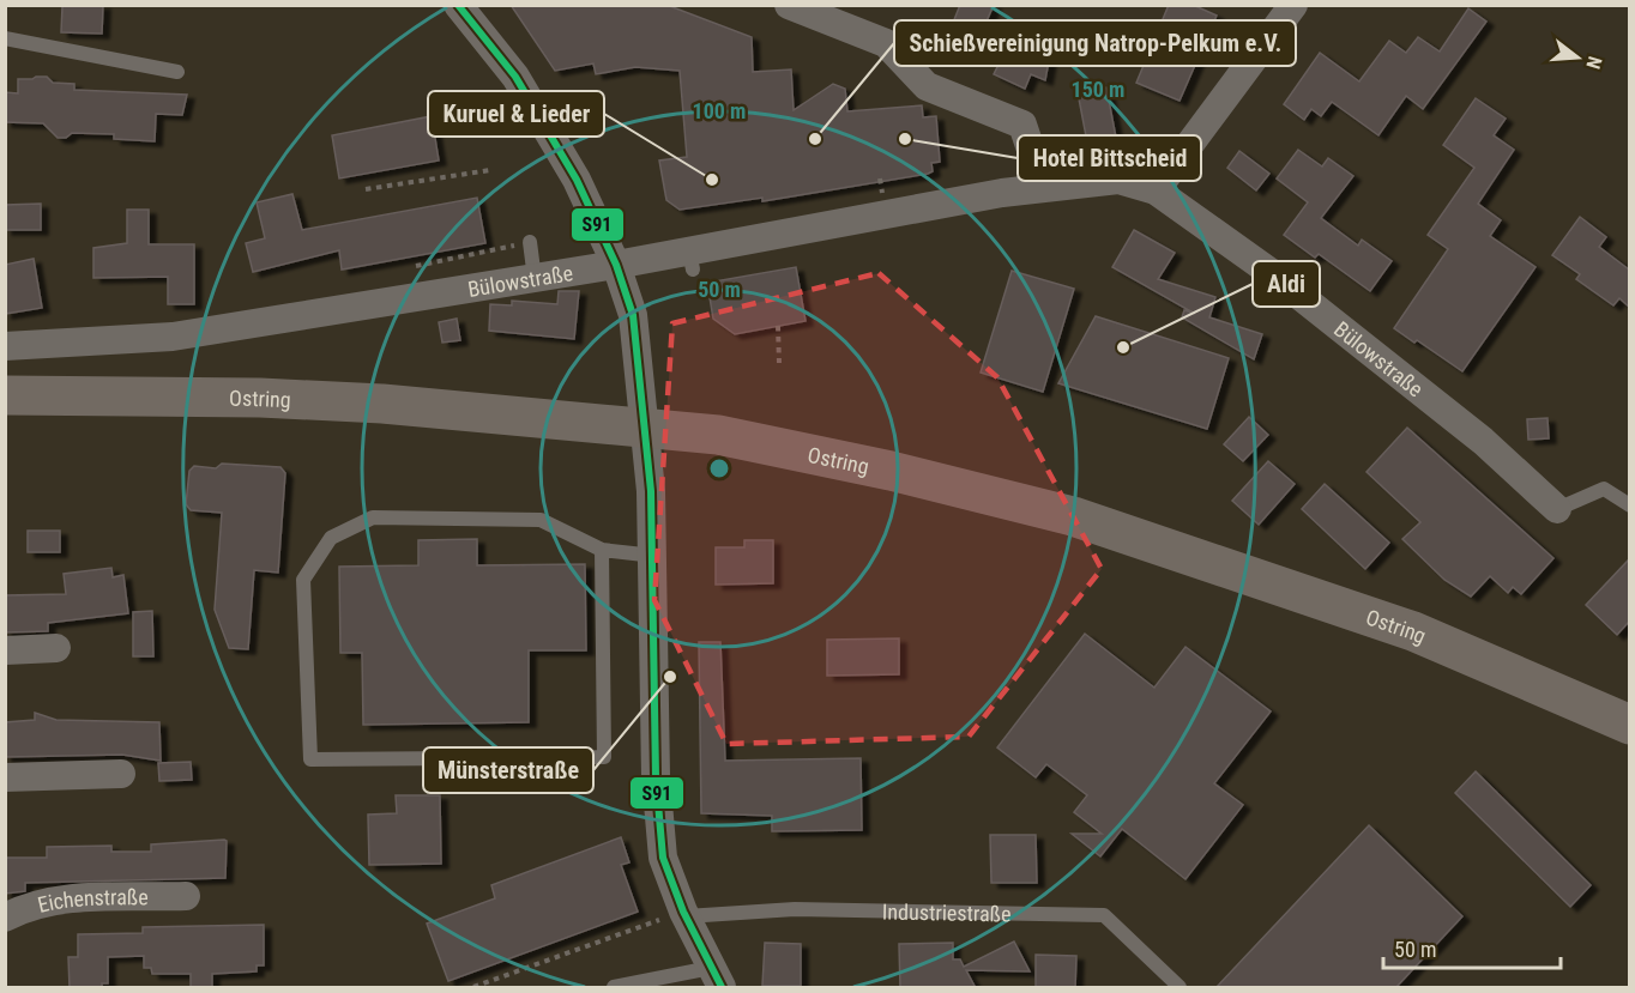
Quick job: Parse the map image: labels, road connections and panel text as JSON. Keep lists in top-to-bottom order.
{
  "streets": {
    "main road": ["Ostring"],
    "street": ["Bülowstraße", "Eichenstraße"],
    "lane": ["Industriestraße"]
  },
  "places": [
    "Schießvereinigung Natrop-Pelkum e.V.",
    "Hotel Bittscheid",
    "Kuruel & Lieder",
    "Aldi",
    "Münsterstraße"
  ],
  "lines": ["transit line S91"],
  "scale_bar": "50 m",
  "north": "right",
  "rings": ["150 m", "100 m", "50 m"]
}
